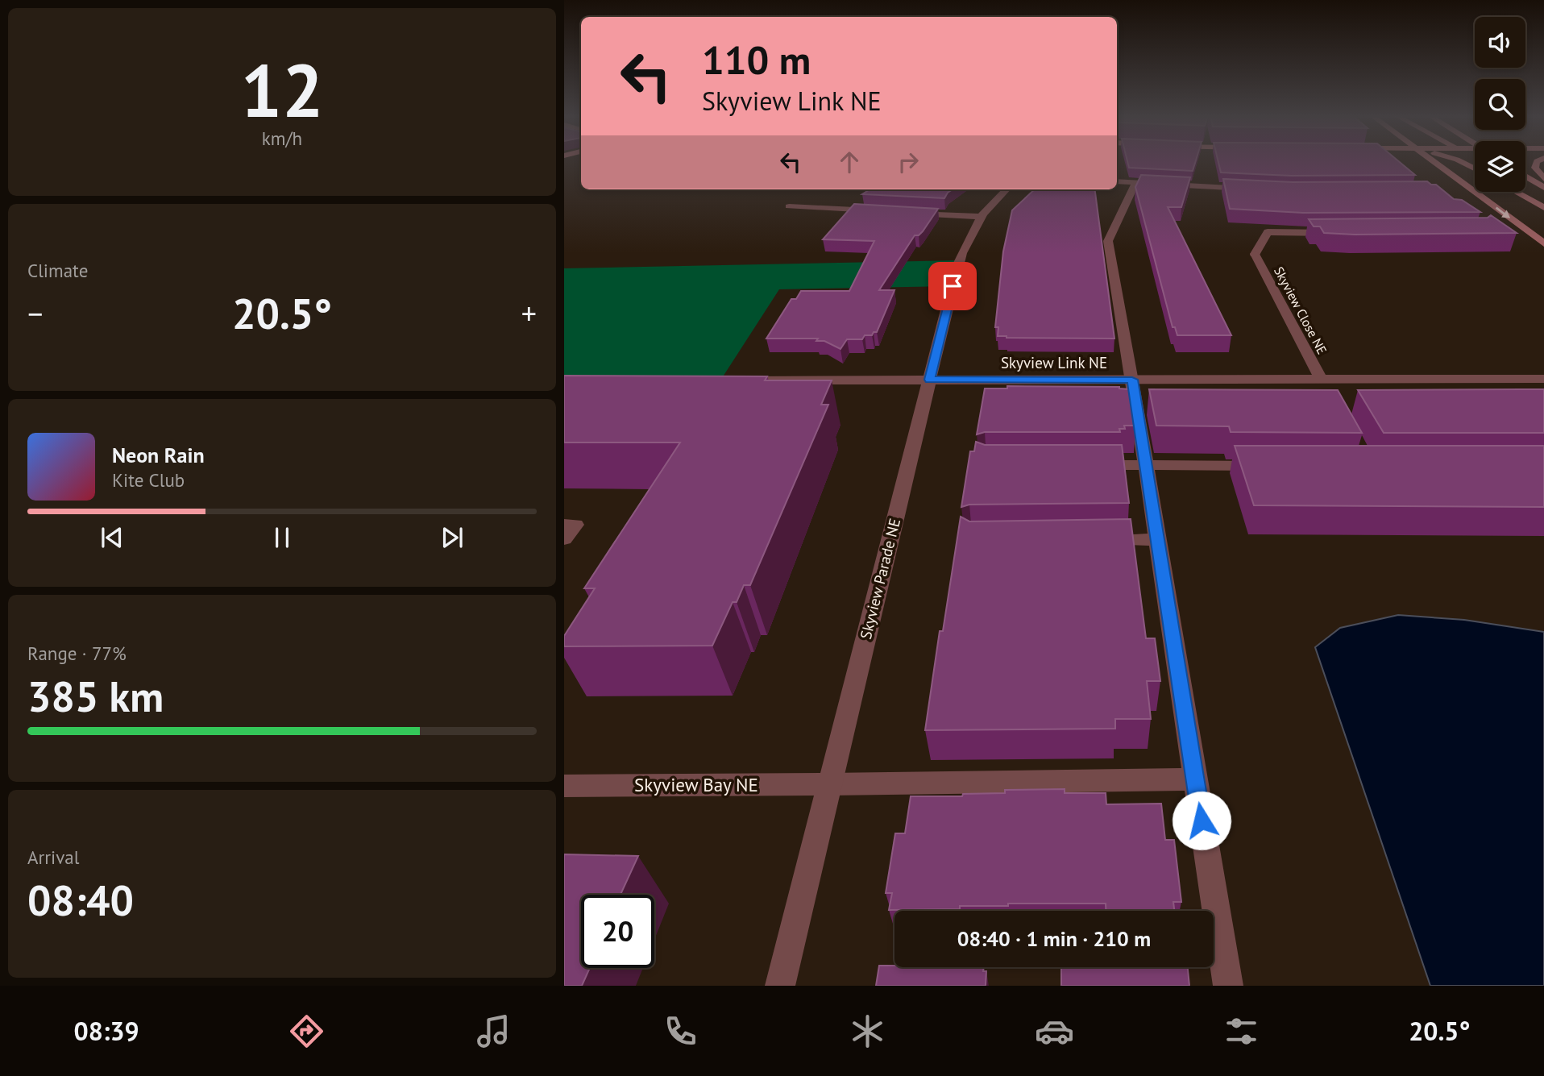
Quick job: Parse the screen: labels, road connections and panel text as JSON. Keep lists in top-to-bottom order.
{
  "streets": {
    "street": [
      "Skyview Close NE",
      "Skyview Link NE",
      "Skyview Parade NE",
      "Skyview Bay NE"
    ]
  },
  "crossings": [
    ["Skyview Close NE", "Skyview Link NE"],
    ["Skyview Link NE", "Skyview Parade NE"],
    ["Skyview Parade NE", "Skyview Bay NE"]
  ],
  "page": {
    "tile": [
      ["12", "km/h"],
      "Climate",
      ["Range · 77%", "385 km"],
      ["Arrival", "08:40"]
    ],
    "turn": ["110 m", "Skyview Link NE"],
    "heat": ["−", "20.5°", "+"],
    "song": ["Neon Rain", "Kite Club"],
    "limit": "20",
    "trip": "08:40 · 1 min · 210 m",
    "tabs": ["08:39", "20.5°"]
  }
}
